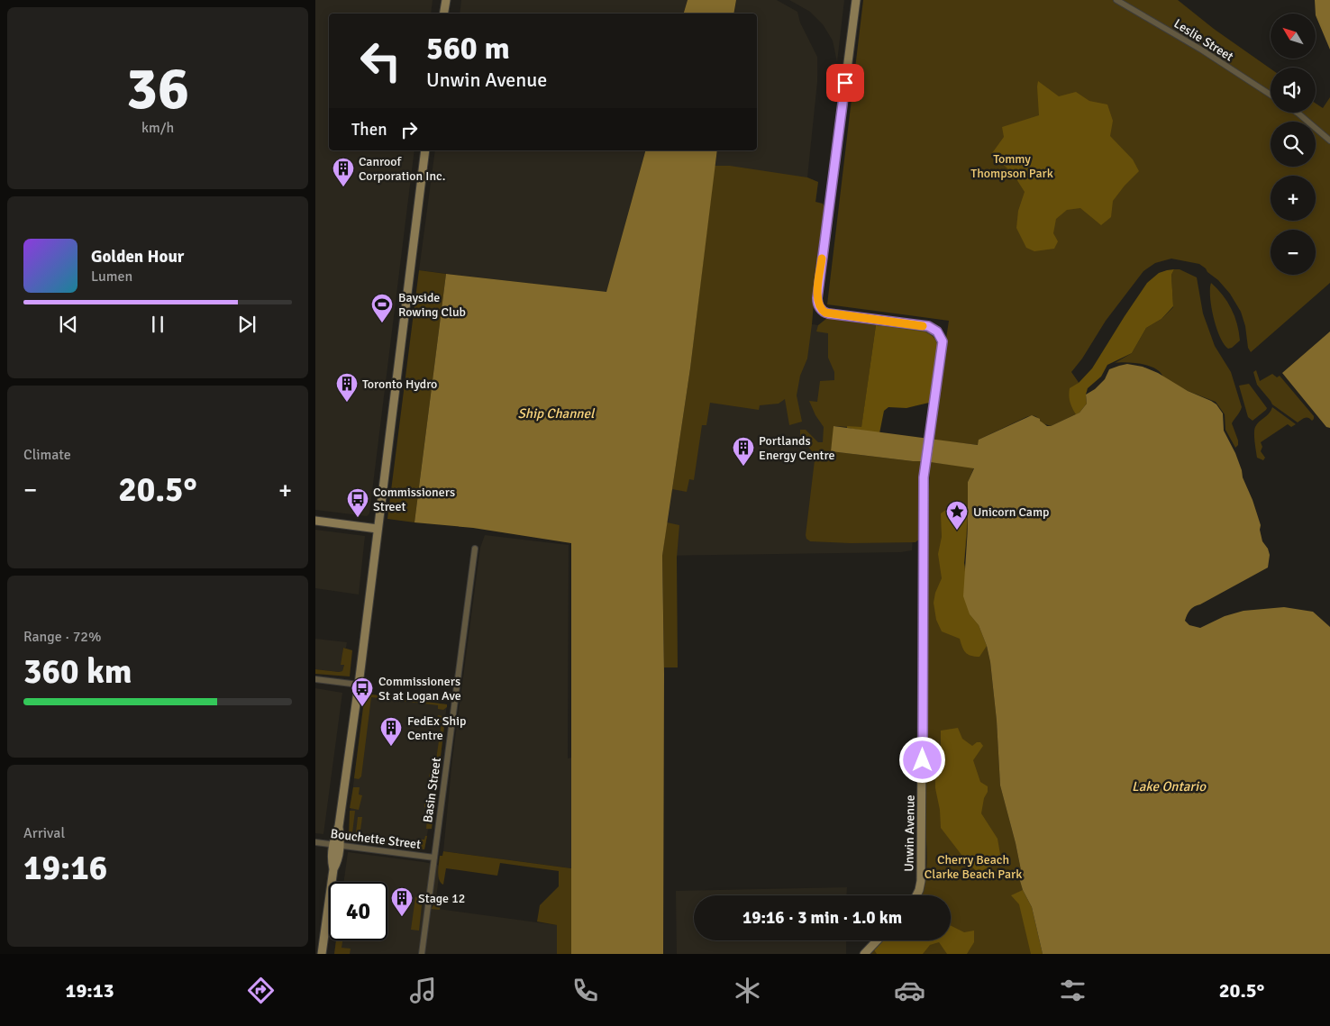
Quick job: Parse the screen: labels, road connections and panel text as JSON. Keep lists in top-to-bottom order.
{
  "streets": {
    "street": [
      "Leslie Street",
      "Basin Street",
      "Unwin Avenue",
      "Bouchette Street"
    ]
  },
  "crossings": [
    ["Basin Street", "Bouchette Street"]
  ],
  "water": ["Ship Channel", "Lake Ontario"],
  "parks": ["Tommy Thompson Park", "Cherry Beach Clarke Beach Park"],
  "places": {
    "building": [
      "Canroof Corporation Inc.",
      "Toronto Hydro",
      "Portlands Energy Centre",
      "FedEx Ship Centre",
      "Stage 12"
    ],
    "sports": ["Bayside Rowing Club"],
    "bus stop": ["Commissioners Street", "Commissioners St at Logan Ave"],
    "place": ["Unicorn Camp"]
  },
  "north": "top left",
  "page": {
    "tile": [
      ["36", "km/h"],
      "Climate",
      ["Range · 72%", "360 km"],
      ["Arrival", "19:16"]
    ],
    "map_buttons": ["+", "−"],
    "turn": ["560 m", "Unwin Avenue"],
    "then": "Then",
    "song": ["Golden Hour", "Lumen"],
    "heat": ["−", "20.5°", "+"],
    "limit": "40",
    "trip": "19:16 · 3 min · 1.0 km",
    "tabs": ["19:13", "20.5°"]
  }
}
